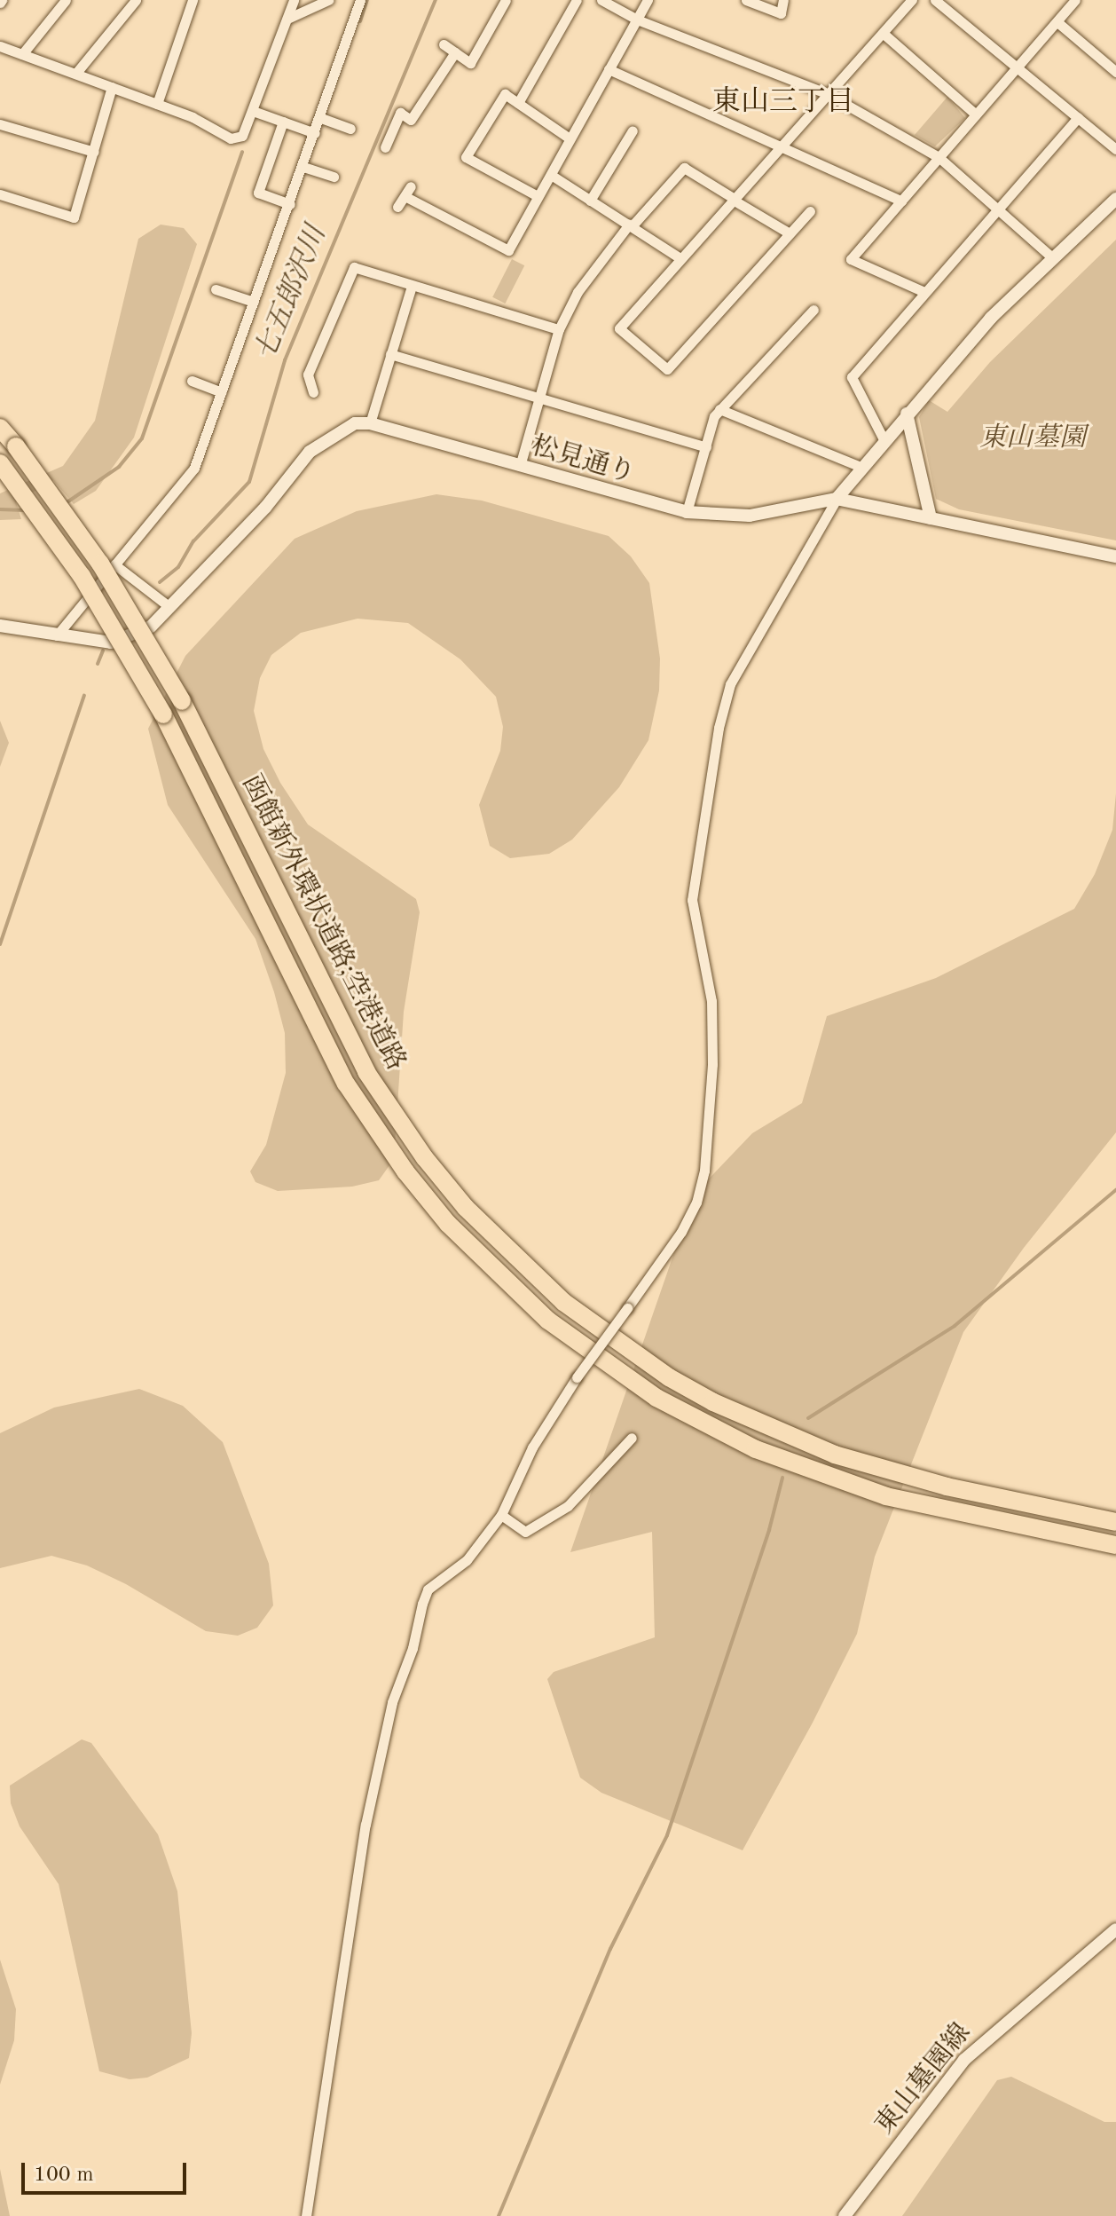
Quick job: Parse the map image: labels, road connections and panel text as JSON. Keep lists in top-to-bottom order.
{
  "streets": {
    "highway": ["函館新外環状道路;空港道路"],
    "street": ["松見通り", "東山墓園線"]
  },
  "districts": ["東山三丁目"],
  "water": ["七五郎沢川"],
  "parks": ["東山墓園"],
  "scale_bar": "100 m"
}
